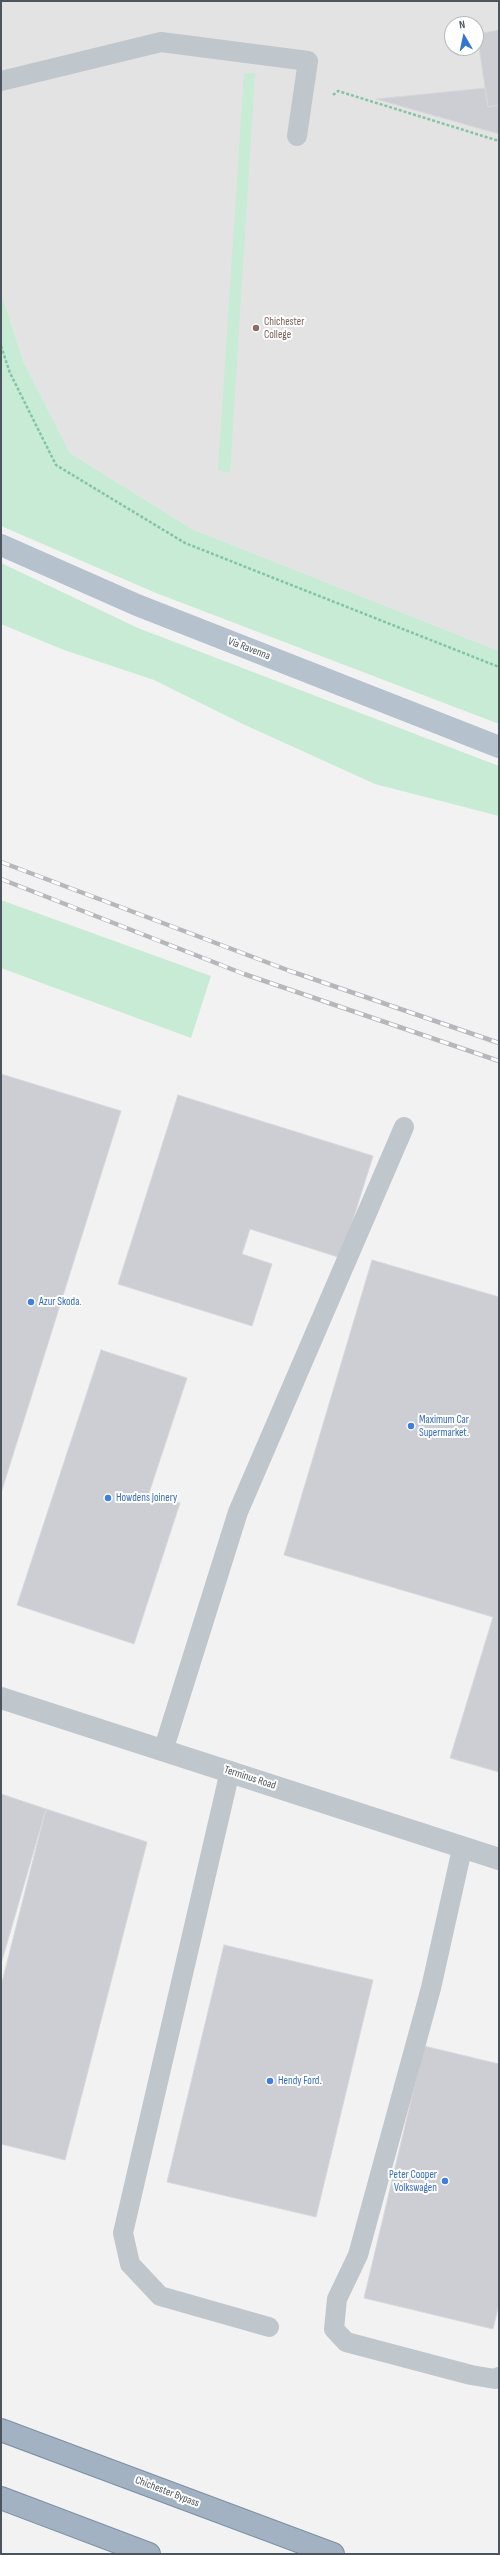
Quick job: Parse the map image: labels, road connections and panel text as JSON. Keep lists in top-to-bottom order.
{
  "streets": {
    "highway": ["Chichester Bypass"],
    "main road": ["Via Ravenna"],
    "street": ["Terminus Road"]
  },
  "places": [
    "Chichester College",
    "Azur Skoda.",
    "Maximum Car Supermarket.",
    "Howdens Joinery",
    "Hendy Ford.",
    "Peter Cooper Volkswagen"
  ],
  "north": "top"
}
